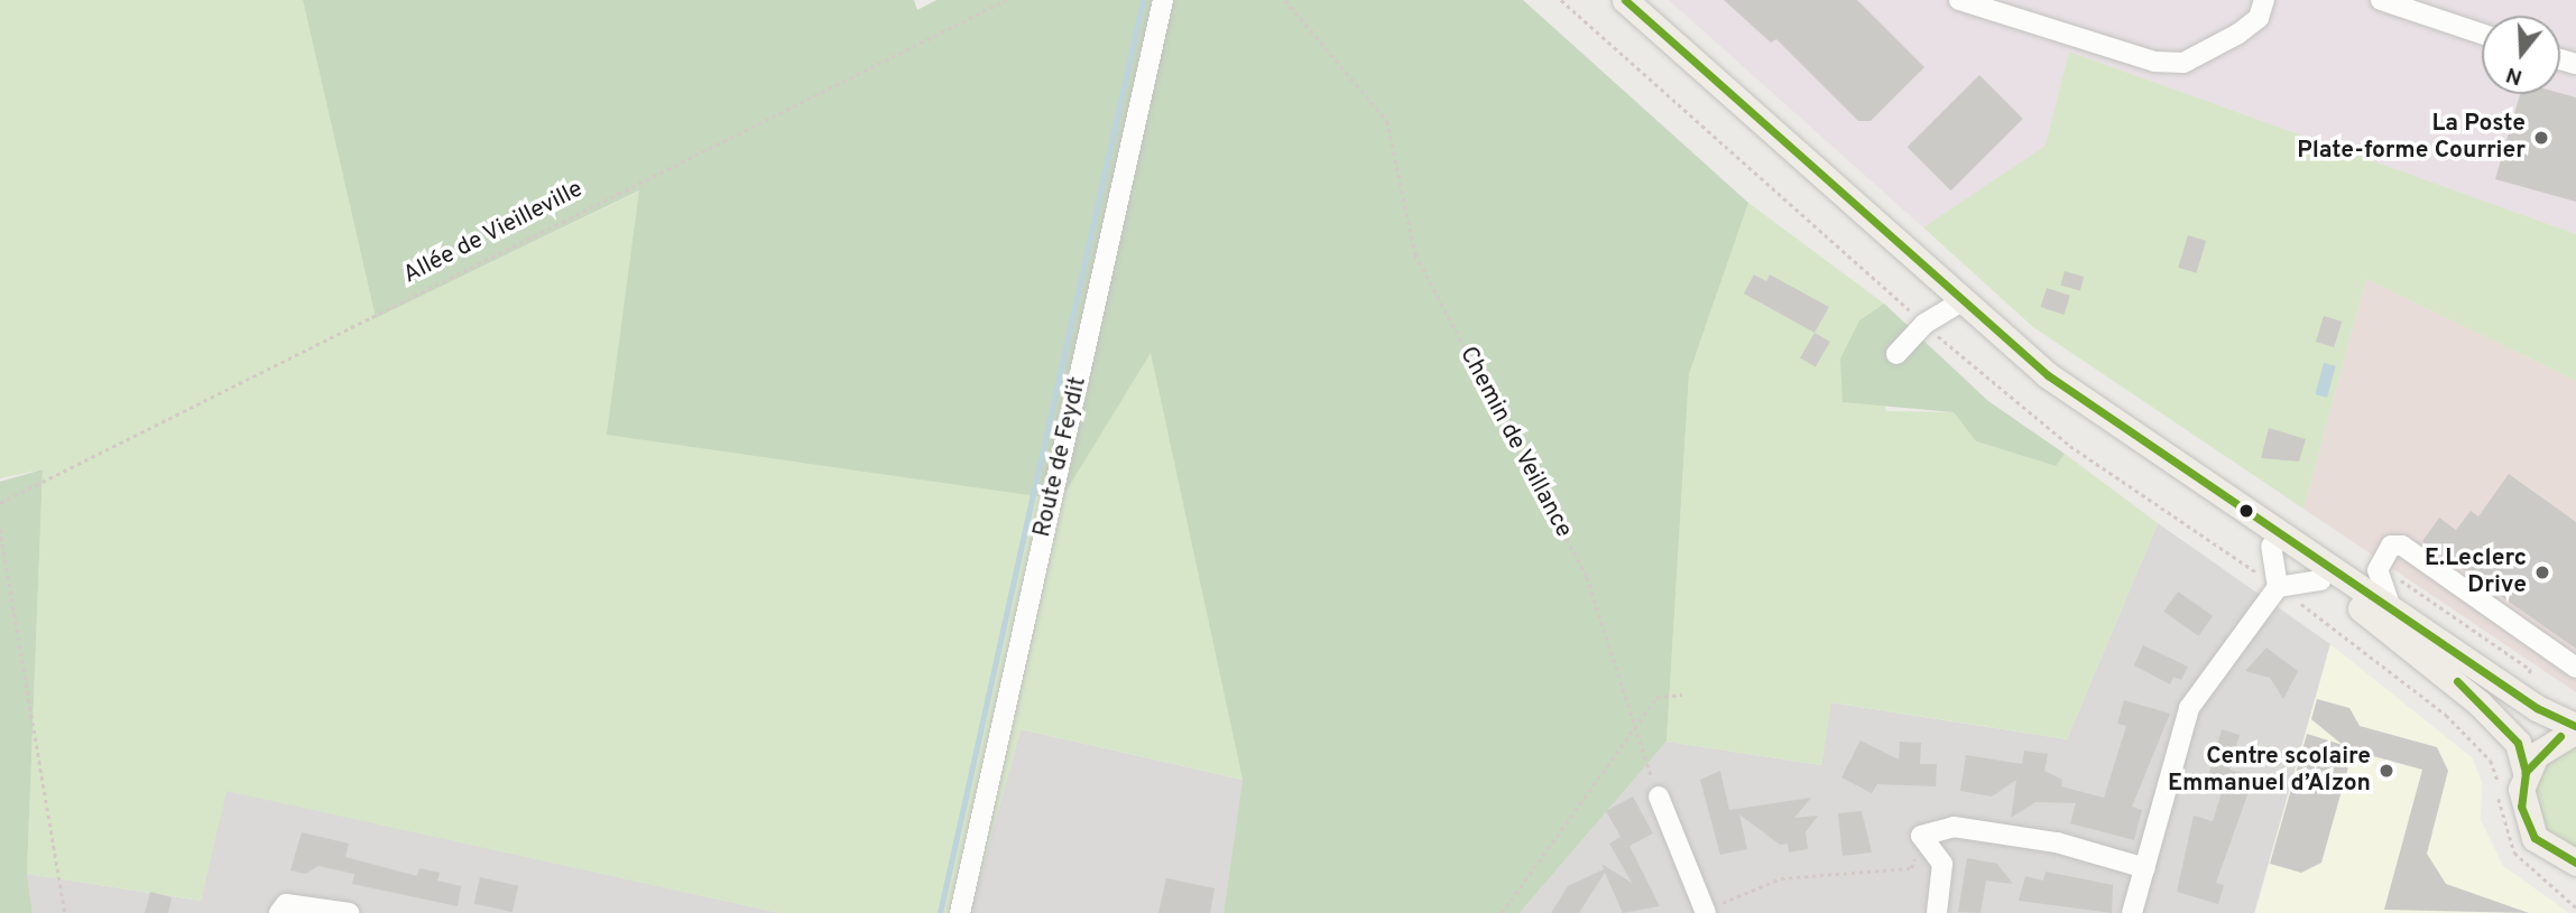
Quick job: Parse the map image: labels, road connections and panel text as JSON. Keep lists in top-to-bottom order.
{
  "streets": {
    "street": ["Route de Feydit"],
    "path": ["Allée de Vieilleville", "Chemin de Veillance"]
  },
  "places": ["La Poste Plate-forme Courrier", "E.Leclerc Drive", "Centre scolaire Emmanuel d’Alzon"],
  "north": "bottom"
}
